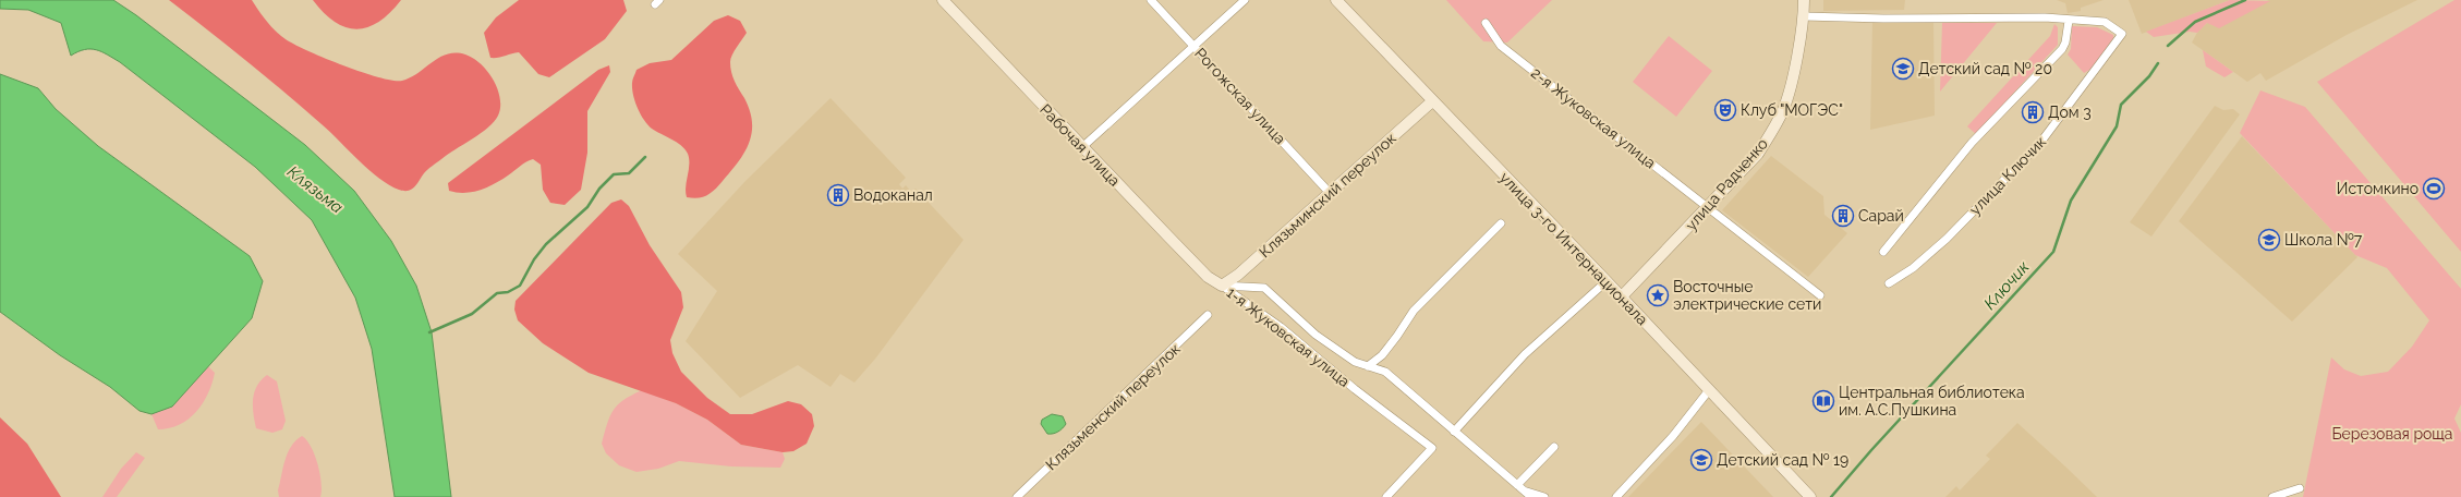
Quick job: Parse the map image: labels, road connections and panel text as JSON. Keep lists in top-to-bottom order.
{
  "streets": {
    "main road": [
      "Рабочая улица",
      "улица Радченко",
      "Клязьминский переулок",
      "улица 3-го Интернационала"
    ],
    "street": [
      "Рогожская улица",
      "2-я Жуковская улица",
      "улица Ключик",
      "1-я Жуковская улица",
      "Клязьменский переулок"
    ]
  },
  "crossings": [
    ["Рогожская улица", "Клязьминский переулок"],
    ["2-я Жуковская улица", "улица Радченко"],
    ["Рабочая улица", "Клязьминский переулок"],
    ["Рабочая улица", "1-я Жуковская улица"],
    ["улица Ключик", "улица Радченко"],
    ["улица Радченко", "улица 3-го Интернационала"],
    ["Клязьминский переулок", "улица 3-го Интернационала"],
    ["Клязьминский переулок", "1-я Жуковская улица"]
  ],
  "water": ["Клязьма", "Ключик"],
  "parks": ["Березовая роща"],
  "places": {
    "school or university": ["Детский сад № 20", "Школа №7", "Детский сад № 19"],
    "theatre": ["Клуб \"МОГЭС\""],
    "building": ["Дом 3", "Водоканал", "Сарай"],
    "sports": ["Истомкино"],
    "place": ["Восточные электрические сети"],
    "library": ["Центральная библиотека им. А.С.Пушкина"]
  }
}
